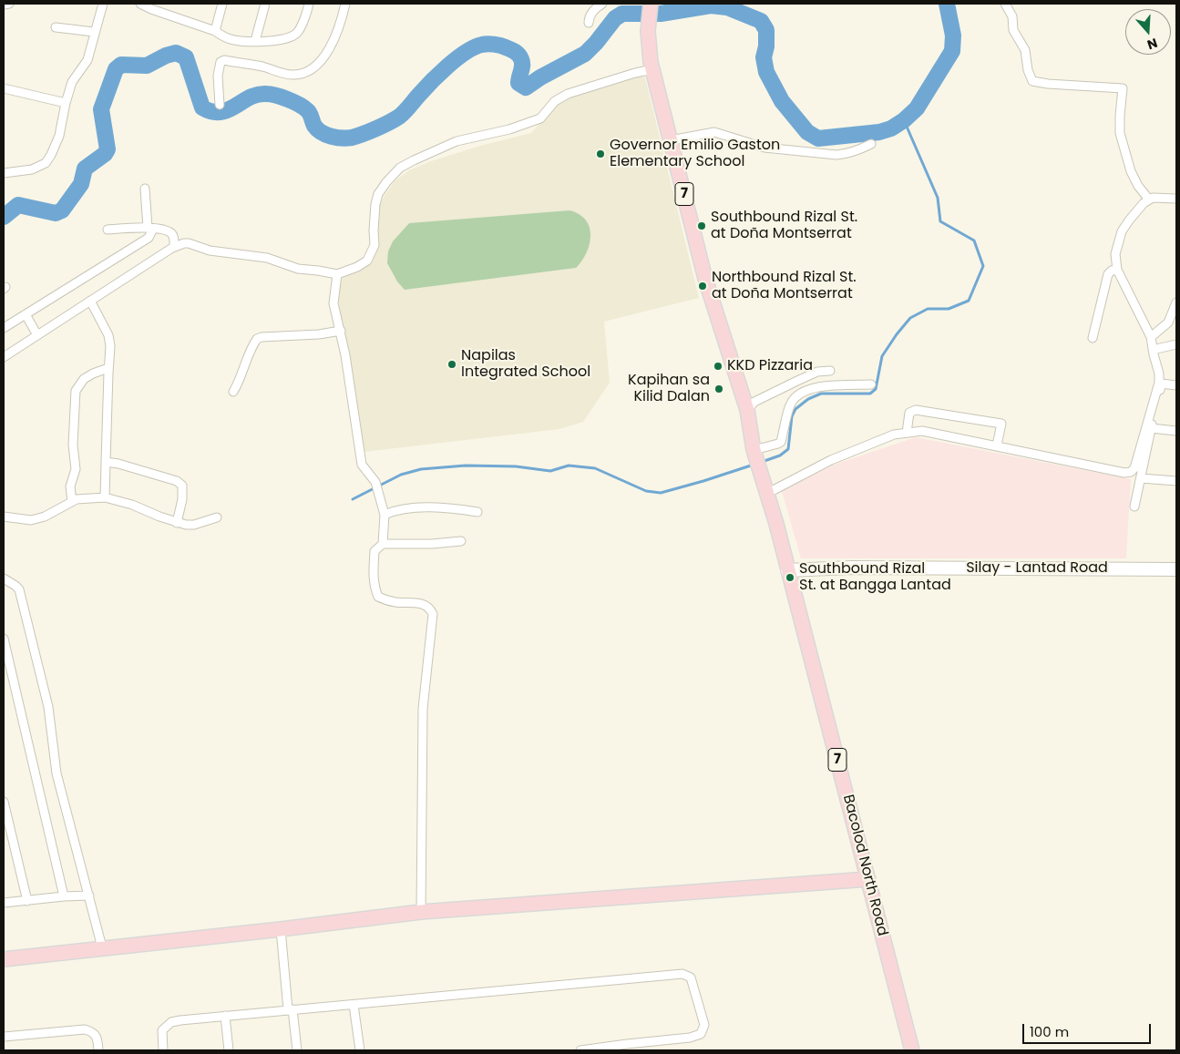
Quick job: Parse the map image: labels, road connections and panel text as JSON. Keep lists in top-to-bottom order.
{
  "streets": {
    "main road": ["7", "Bacolod North Road"],
    "street": ["Silay - Lantad Road"]
  },
  "crossings": [
    ["7", "Bacolod North Road"],
    ["Silay - Lantad Road", "Bacolod North Road"]
  ],
  "places": [
    "Governor Emilio Gaston Elementary School",
    "Southbound Rizal St. at Doña Montserrat",
    "Northbound Rizal St. at Doña Montserrat",
    "Napilas Integrated School",
    "KKD Pizzaria",
    "Kapihan sa Kilid Dalan",
    "Southbound Rizal St. at Bangga Lantad"
  ],
  "scale_bar": "100 m",
  "north": "bottom"
}
